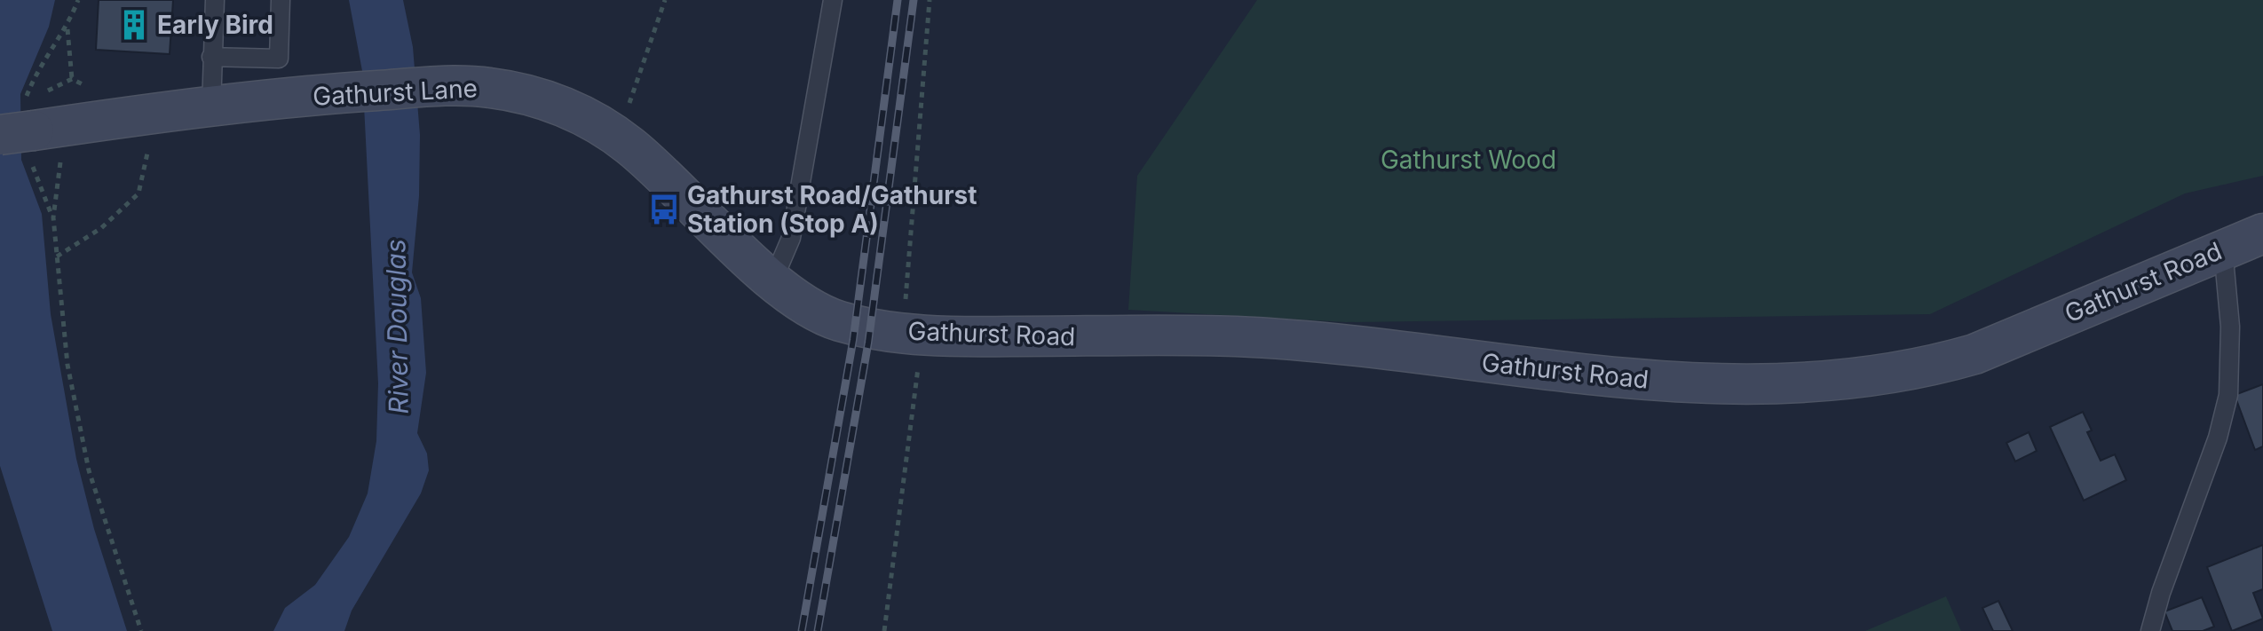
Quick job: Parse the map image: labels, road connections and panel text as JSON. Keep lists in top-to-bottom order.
{
  "streets": {
    "main road": ["Gathurst Lane", "Gathurst Road"]
  },
  "crossings": [
    ["Gathurst Lane", "Gathurst Road"]
  ],
  "water": ["River Douglas"],
  "parks": ["Gathurst Wood"],
  "places": {
    "building": ["Early Bird"],
    "bus stop": ["Gathurst Road/Gathurst Station (Stop A)"]
  }
}
